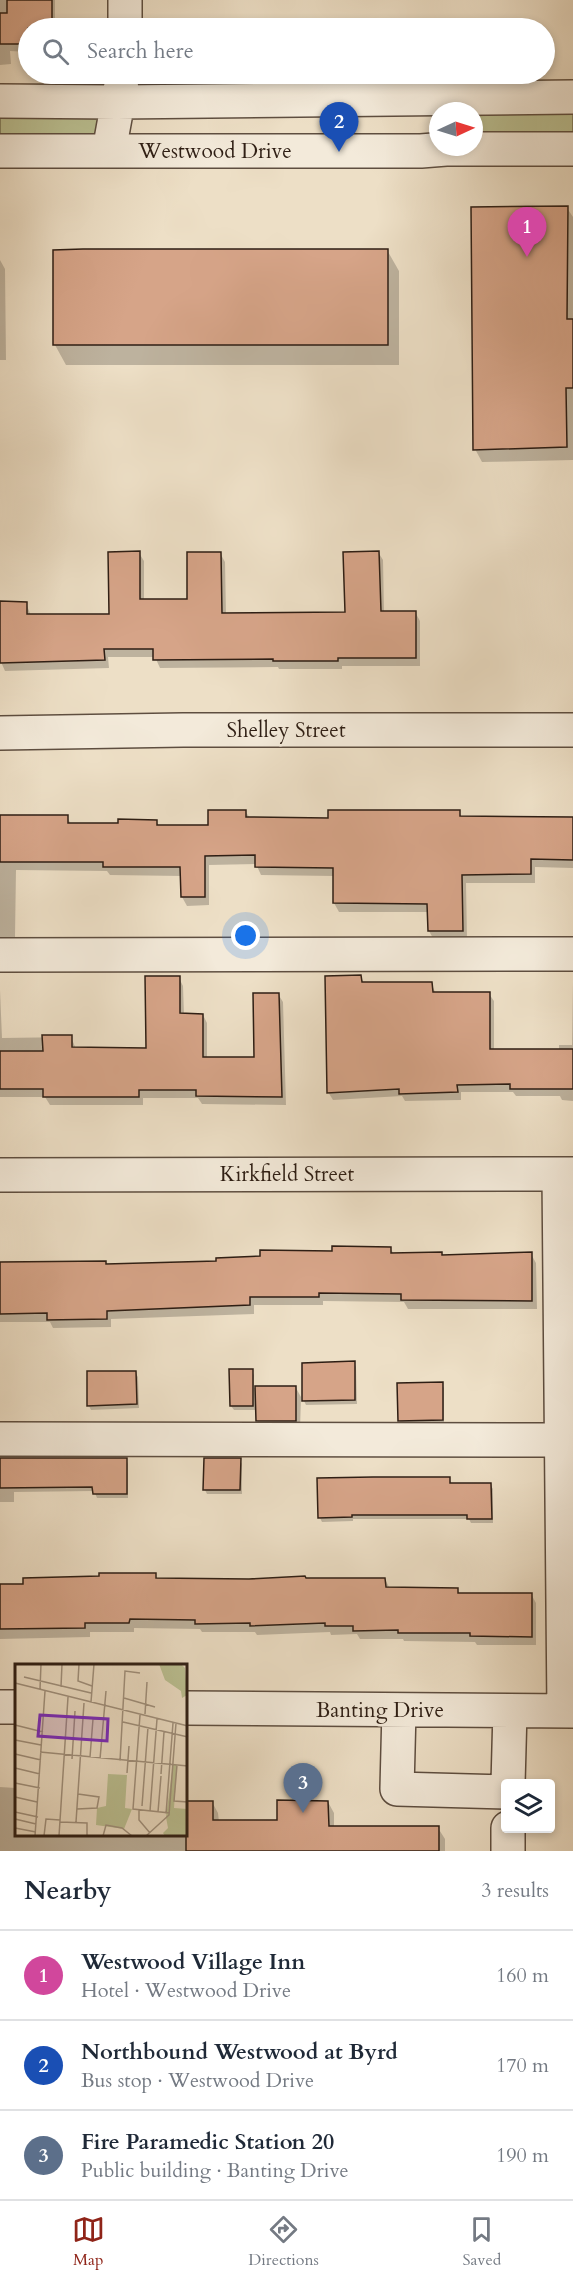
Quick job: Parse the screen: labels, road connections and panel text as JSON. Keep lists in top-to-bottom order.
{
  "streets": {
    "street": [
      "Westwood Drive",
      "Shelley Street",
      "Kirkfield Street",
      "Banting Drive"
    ]
  },
  "north": "right",
  "page": {
    "search": "Search here",
    "pins": ["2", "1", "3"],
    "heading": ["Nearby", "3 results"],
    "list": [
      {
        "mark": "1",
        "name": "Westwood Village Inn",
        "note": "Hotel · Westwood Drive",
        "value": "160 m"
      },
      {
        "mark": "2",
        "name": "Northbound Westwood at Byrd",
        "note": "Bus stop · Westwood Drive",
        "value": "170 m"
      },
      {
        "mark": "3",
        "name": "Fire Paramedic Station 20",
        "note": "Public building · Banting Drive",
        "value": "190 m"
      }
    ],
    "nav": ["Map", "Directions", "Saved"]
  }
}
